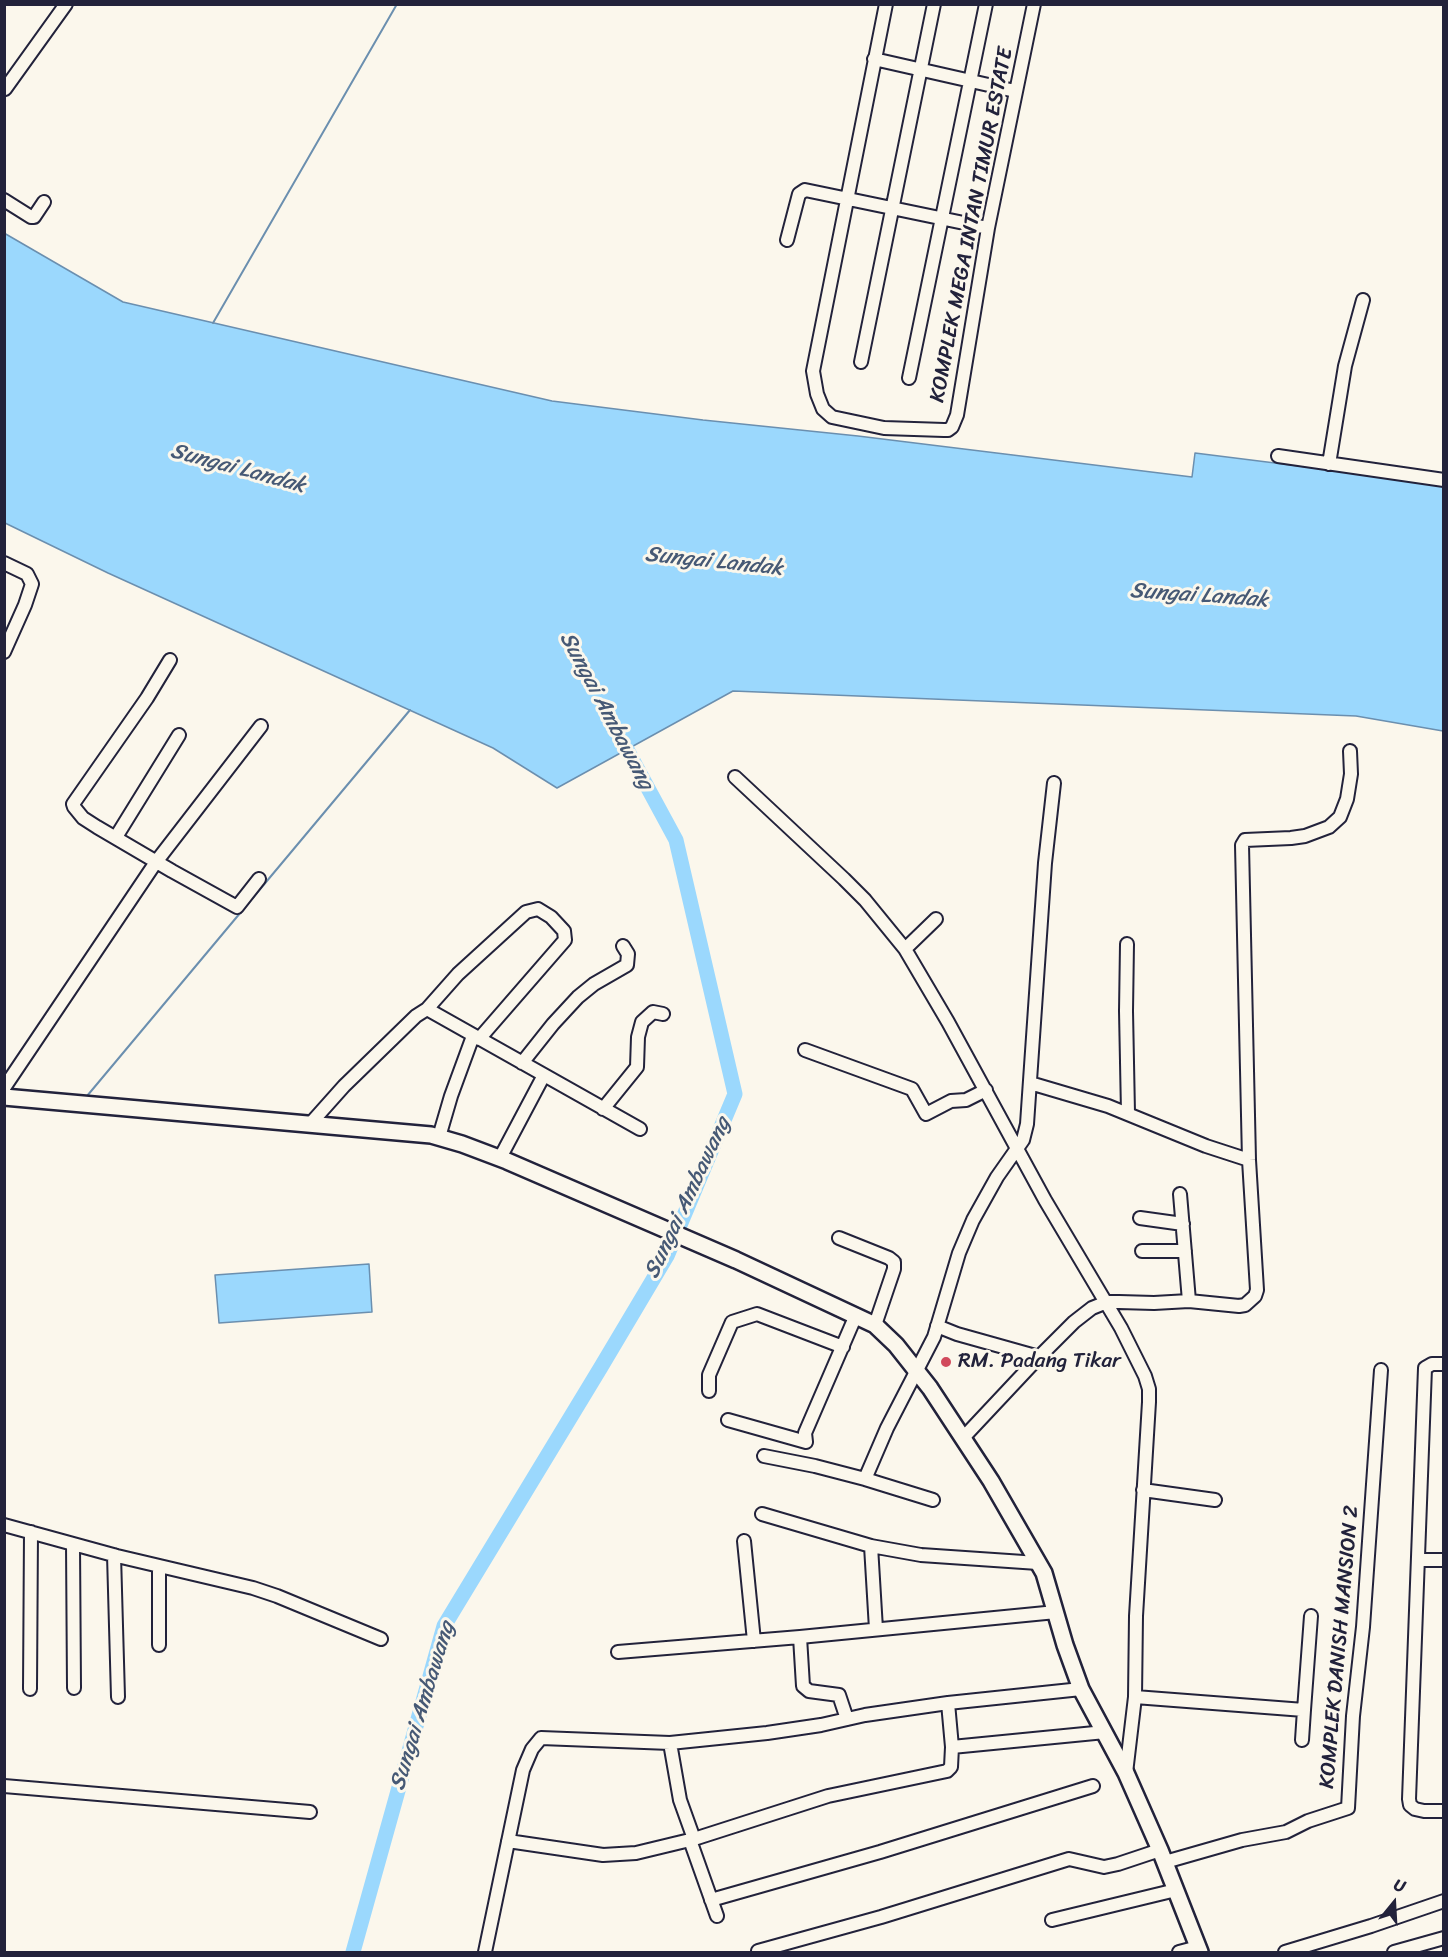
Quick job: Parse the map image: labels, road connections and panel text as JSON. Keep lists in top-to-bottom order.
{
  "streets": {
    "street": ["KOMPLEK MEGA INTAN TIMUR ESTATE", "KOMPLEK DANISH MANSION 2"]
  },
  "water": ["Sungai Landak", "Sungai Ambawang"],
  "places": ["RM. Padang Tikar"],
  "north": "top"
}
